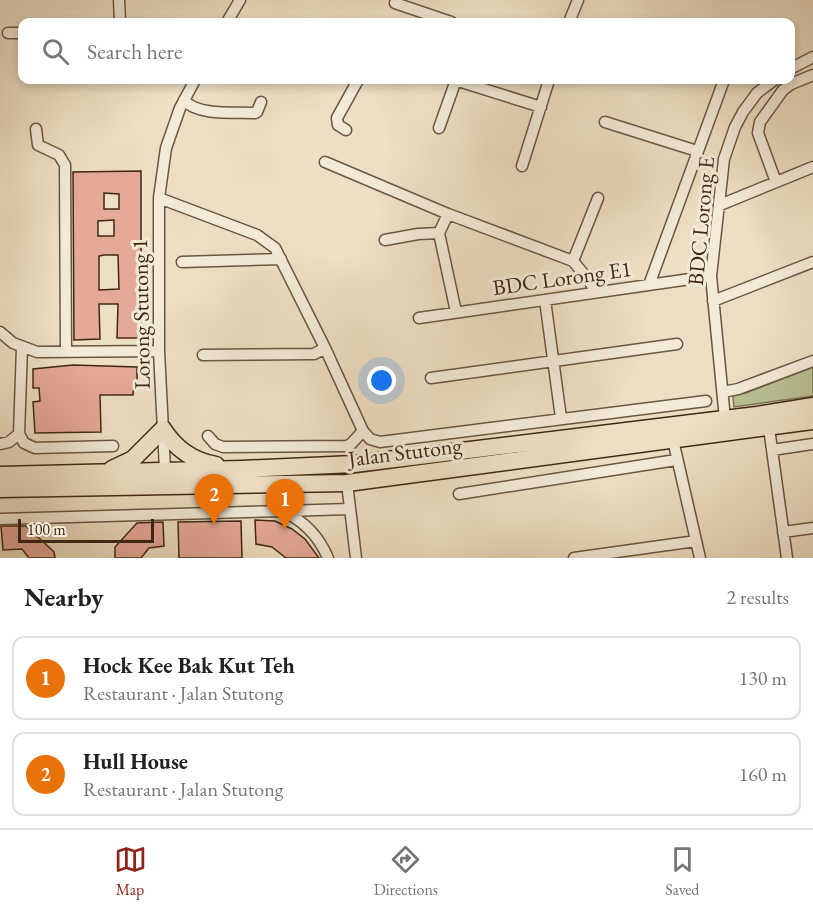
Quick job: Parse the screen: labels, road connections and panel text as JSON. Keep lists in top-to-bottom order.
{
  "streets": {
    "main road": ["Jalan Stutong"],
    "street": ["BDC Lorong E", "BDC Lorong E1", "Lorong Stutong 1"]
  },
  "crossings": [
    ["BDC Lorong E", "BDC Lorong E1"],
    ["BDC Lorong E", "Jalan Stutong"],
    ["Lorong Stutong 1", "Jalan Stutong"]
  ],
  "scale_bar": "100 m",
  "page": {
    "search": "Search here",
    "pins": ["2", "1"],
    "scale": "100 m",
    "heading": ["Nearby", "2 results"],
    "list": [
      {
        "mark": "1",
        "name": "Hock Kee Bak Kut Teh",
        "note": "Restaurant · Jalan Stutong",
        "value": "130 m"
      },
      {
        "mark": "2",
        "name": "Hull House",
        "note": "Restaurant · Jalan Stutong",
        "value": "160 m"
      }
    ],
    "nav": ["Map", "Directions", "Saved"]
  }
}
